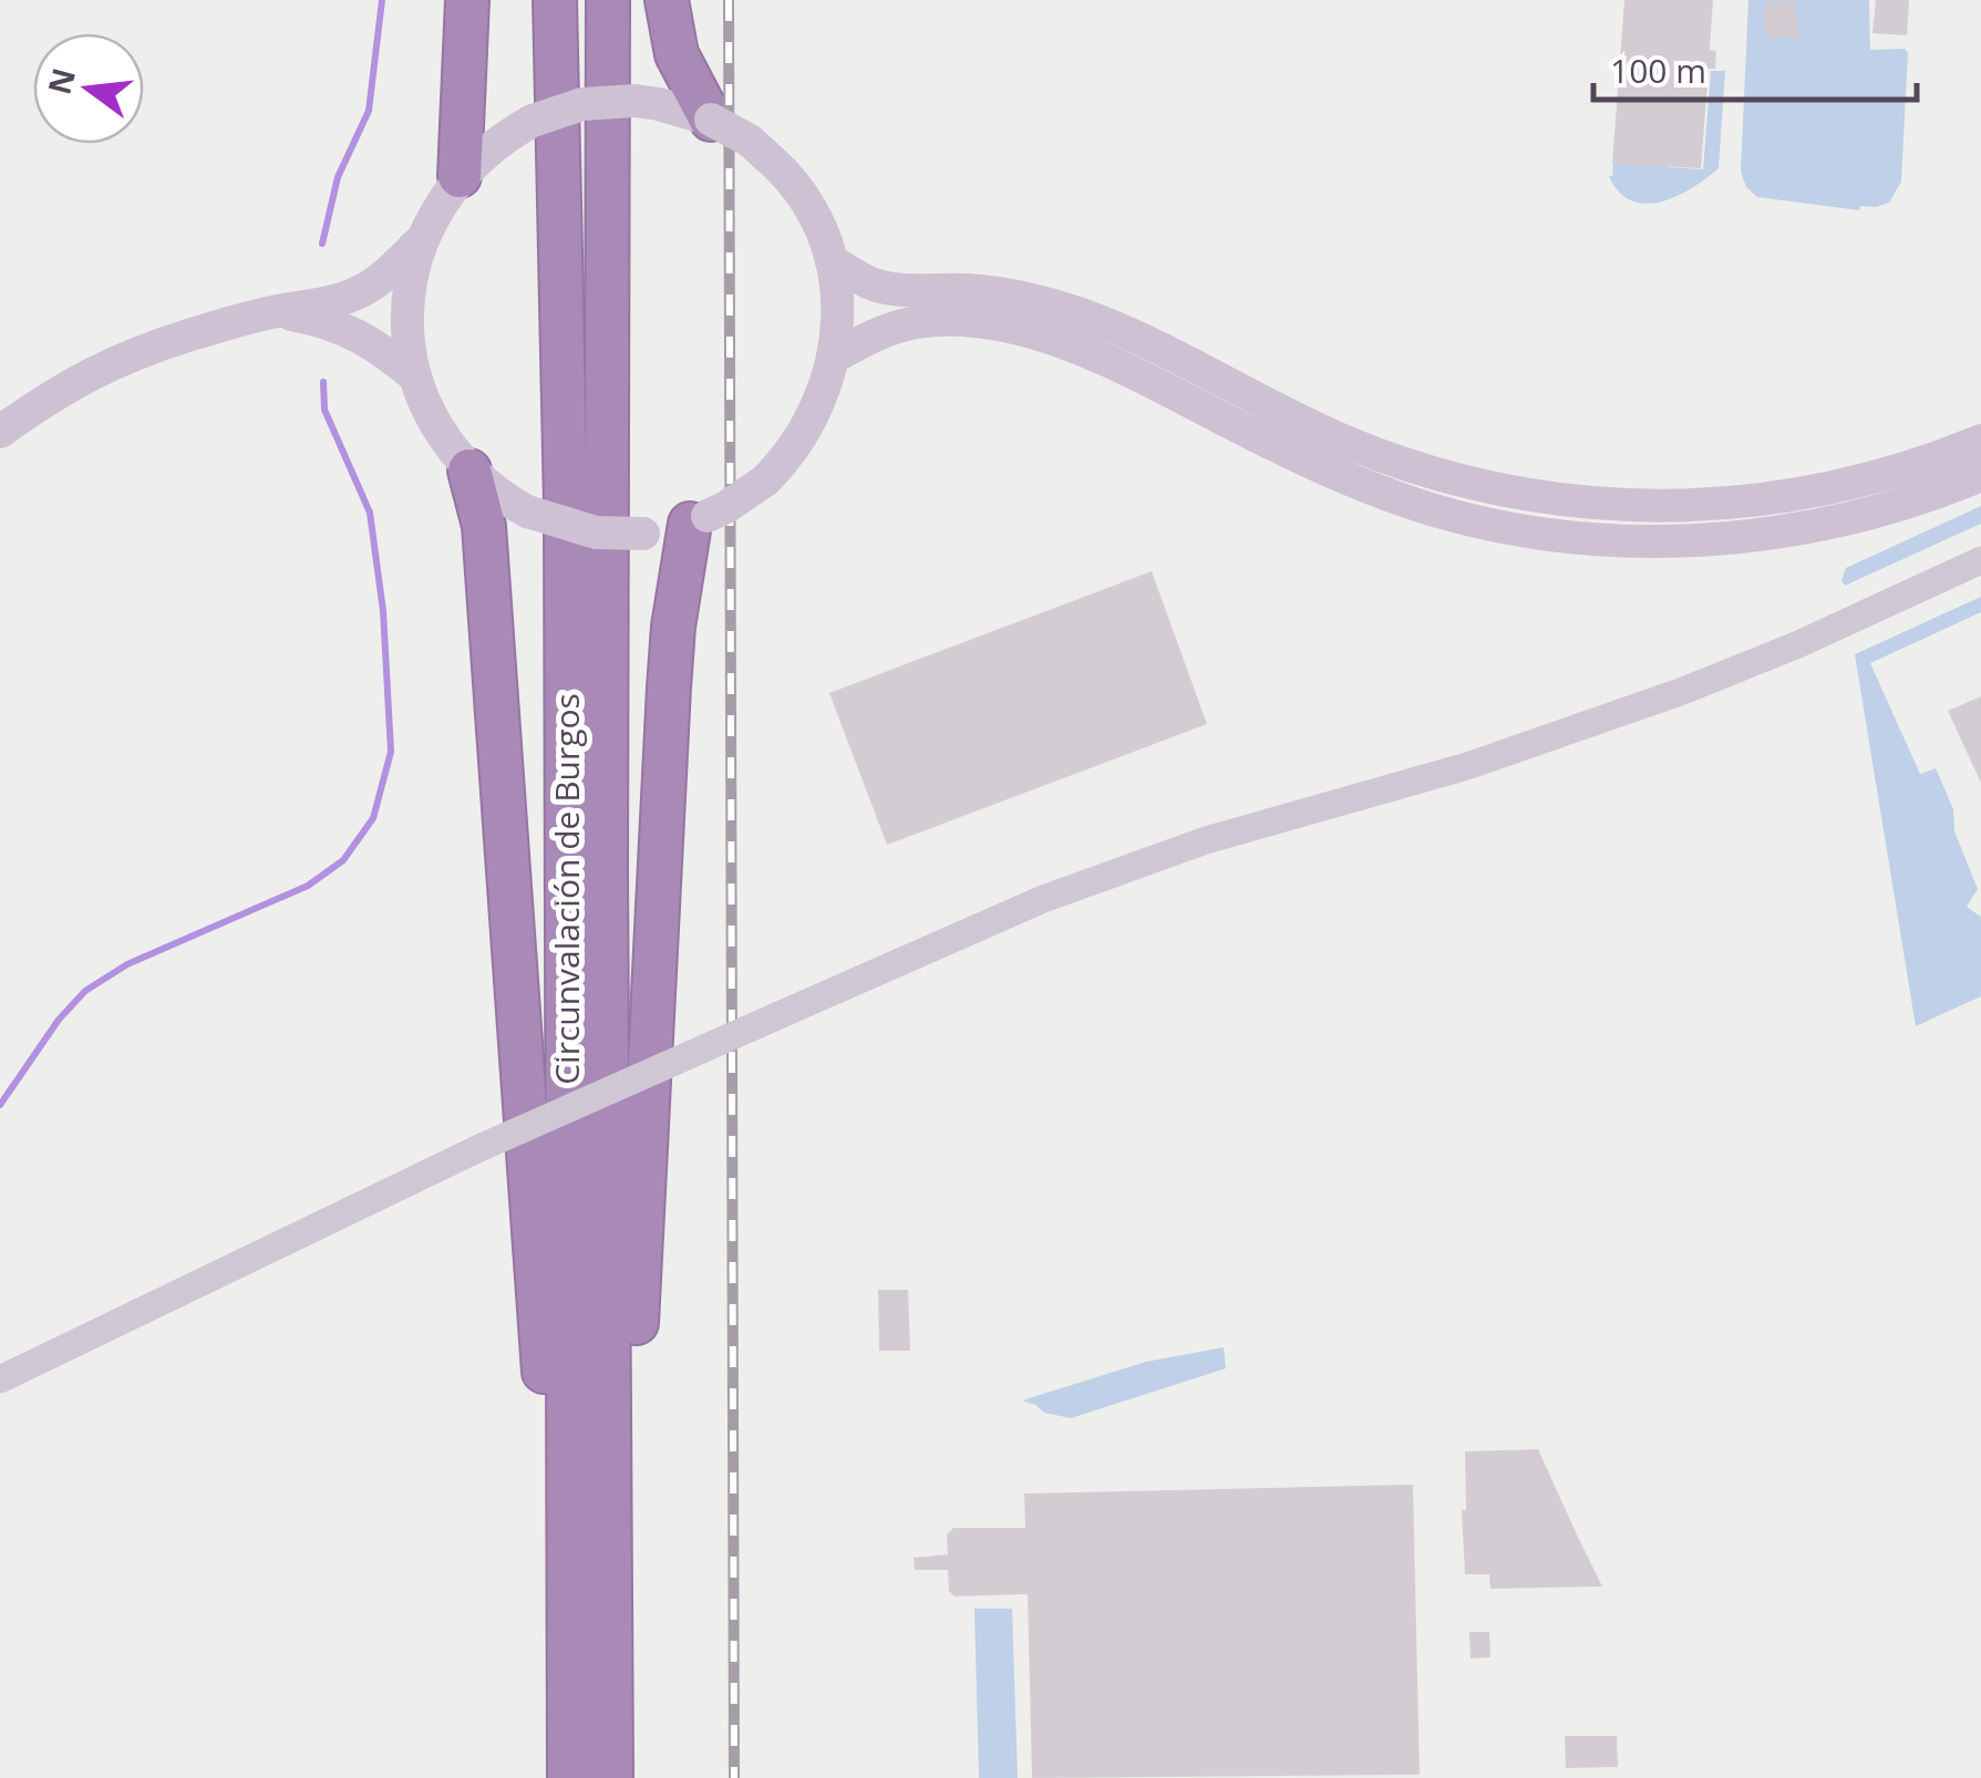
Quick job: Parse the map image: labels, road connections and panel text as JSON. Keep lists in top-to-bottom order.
{
  "streets": {
    "highway": ["Circunvalación de Burgos"]
  },
  "scale_bar": "100 m",
  "north": "left"
}
